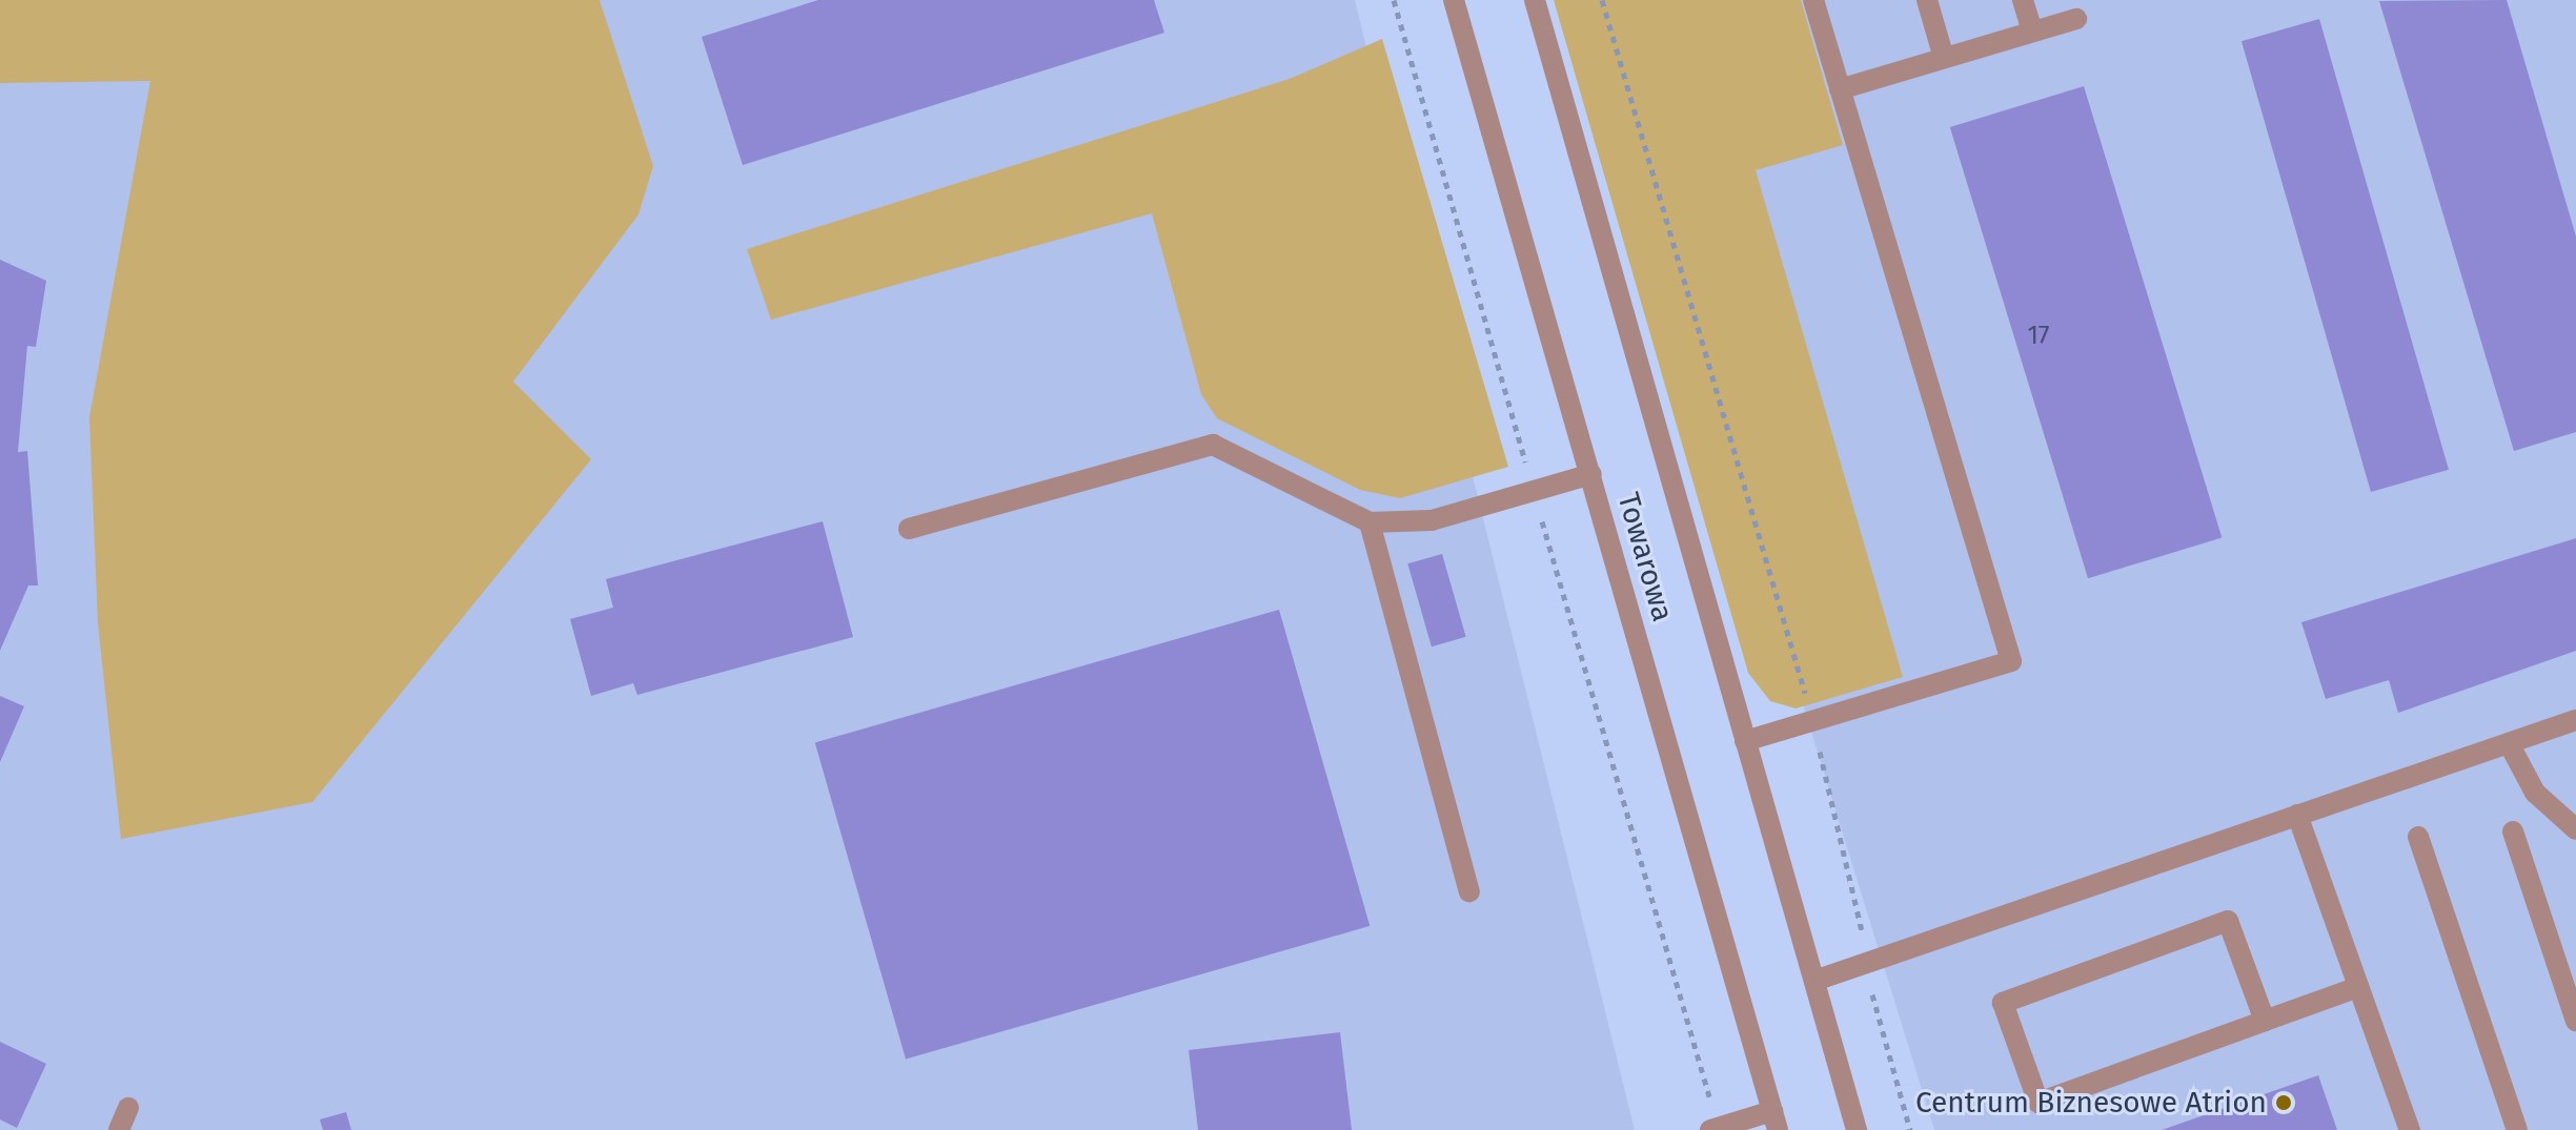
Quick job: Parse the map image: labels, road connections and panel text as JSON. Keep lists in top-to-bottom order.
{
  "streets": {
    "street": ["Towarowa"]
  },
  "places": ["Centrum Biznesowe Atrion"],
  "house_numbers": ["17"]
}
